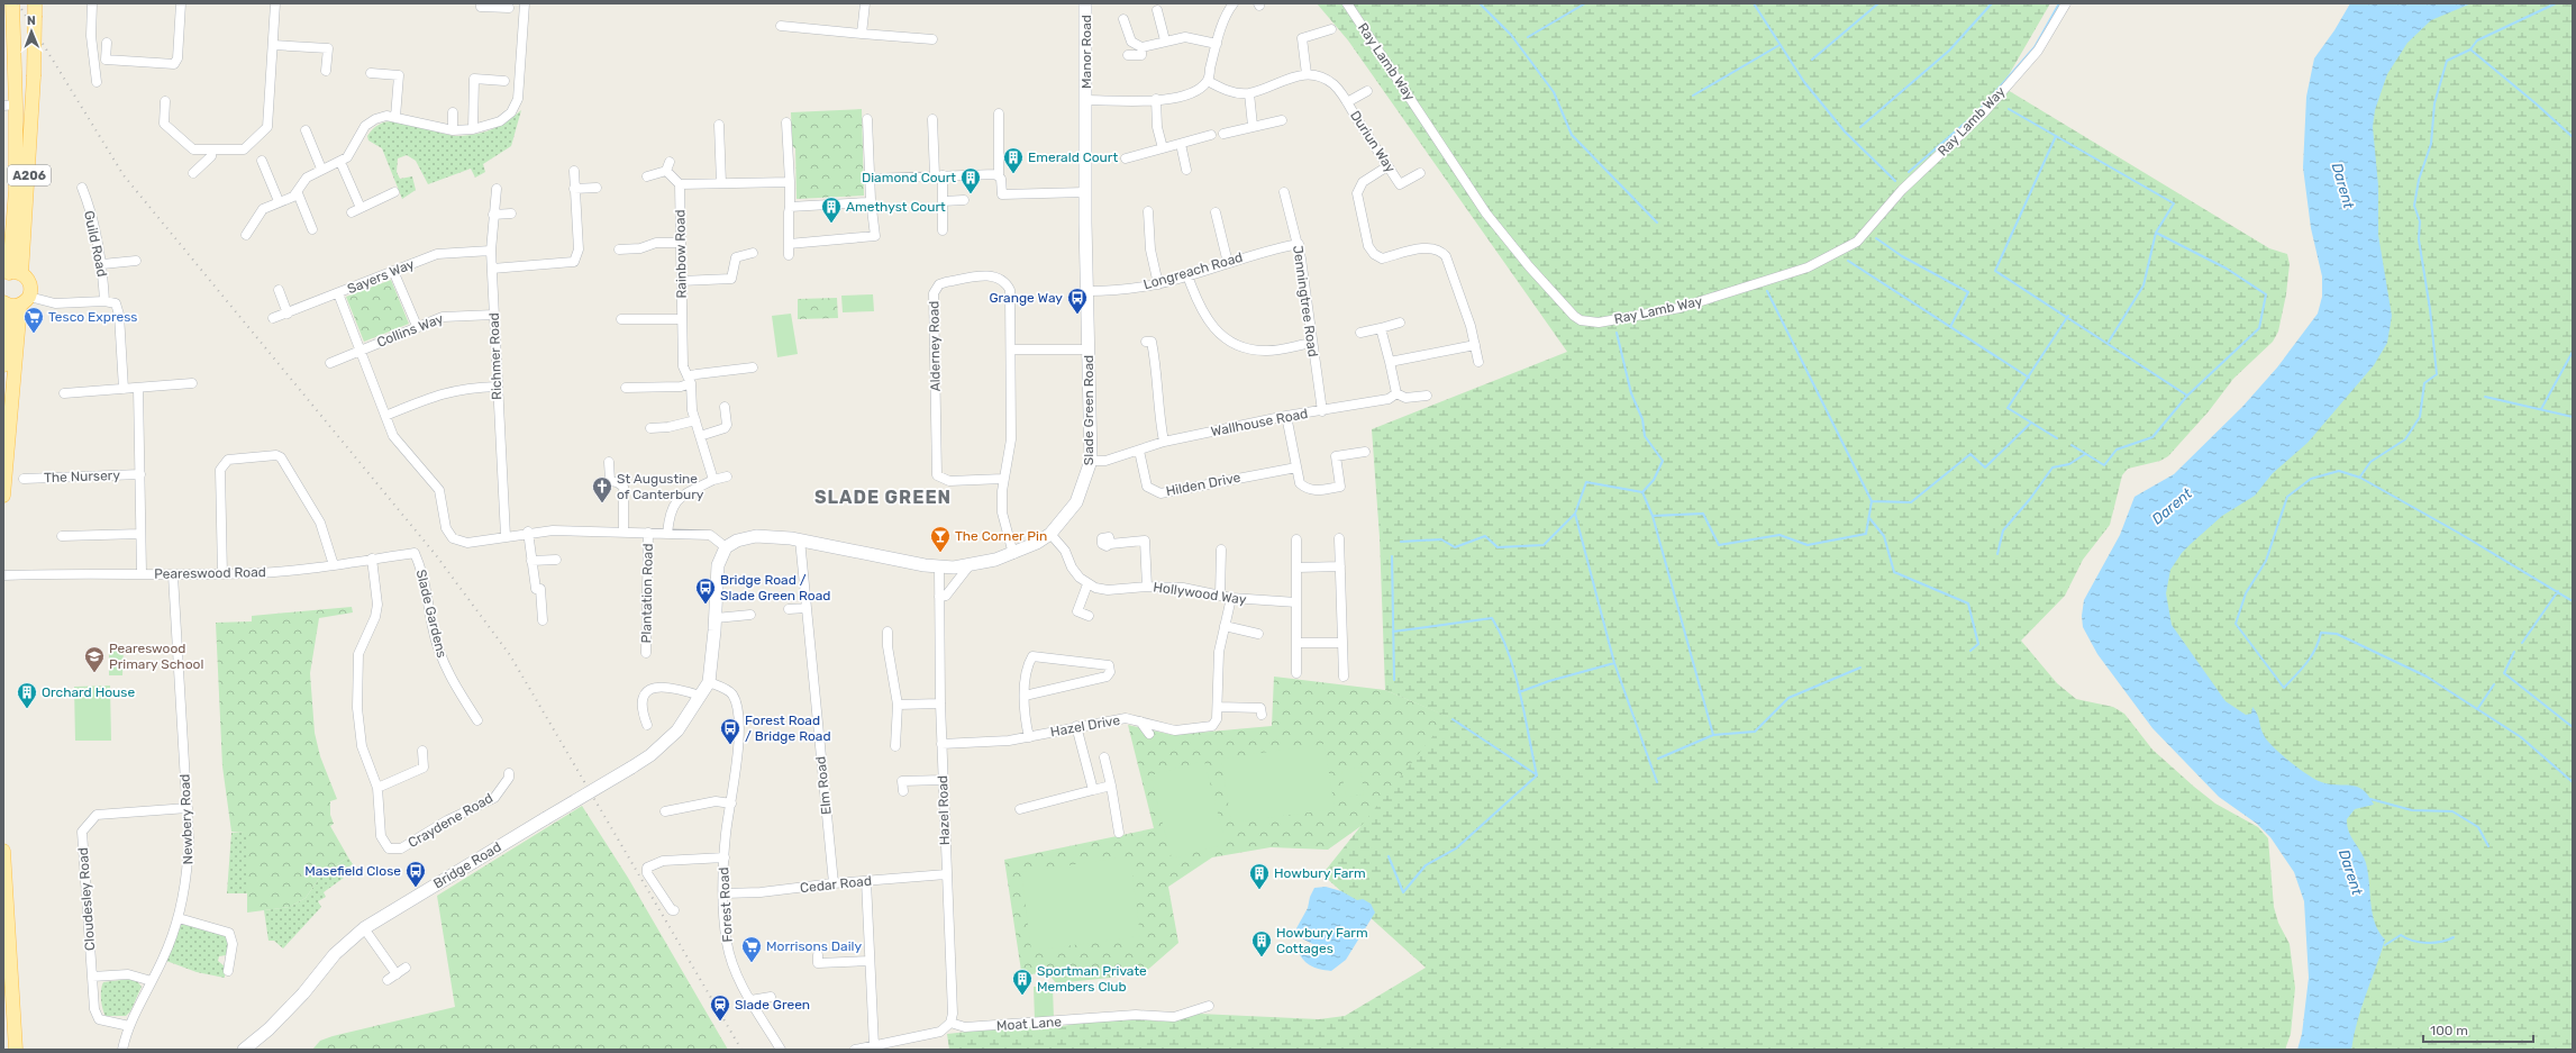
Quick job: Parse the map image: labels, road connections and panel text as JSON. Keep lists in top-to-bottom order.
{
  "streets": {
    "main road": ["A206"],
    "street": [
      "Manor Road",
      "Ray Lamb Way",
      "Duriun Way",
      "Guild Road",
      "Rainbow Road",
      "Longreach Road",
      "Sayers Way",
      "Jenningtree Road",
      "Collins Way",
      "Alderney Road",
      "Richmer Road",
      "Slade Green Road",
      "Wallhouse Road",
      "The Nursery",
      "Hilden Drive",
      "Peareswood Road",
      "Plantation Road",
      "Hollywood Way",
      "Slade Gardens",
      "Hazel Drive",
      "Elm Road",
      "Hazel Road",
      "Newbery Road",
      "Craydene Road",
      "Bridge Road",
      "Cedar Road",
      "Cloudesley Road",
      "Forest Road",
      "Moat Lane"
    ]
  },
  "crossings": [
    ["Manor Road", "Slade Green Road"],
    ["Longreach Road", "Jenningtree Road"],
    ["Longreach Road", "Slade Green Road"],
    ["Sayers Way", "Richmer Road"],
    ["Jenningtree Road", "Wallhouse Road"],
    ["Collins Way", "Richmer Road"],
    ["Alderney Road", "Slade Green Road"],
    ["Slade Green Road", "Wallhouse Road"],
    ["Slade Green Road", "Elm Road"],
    ["Slade Green Road", "Hazel Road"],
    ["Slade Green Road", "Bridge Road"],
    ["Wallhouse Road", "Hilden Drive"],
    ["The Nursery", "Peareswood Road"],
    ["Peareswood Road", "Slade Gardens"],
    ["Peareswood Road", "Newbery Road"],
    ["Peareswood Road", "Craydene Road"],
    ["Hollywood Way", "Hazel Drive"],
    ["Hazel Drive", "Hazel Road"],
    ["Elm Road", "Cedar Road"],
    ["Hazel Road", "Cedar Road"],
    ["Hazel Road", "Moat Lane"],
    ["Newbery Road", "Cloudesley Road"],
    ["Bridge Road", "Forest Road"],
    ["Cedar Road", "Forest Road"]
  ],
  "districts": ["SLADE GREEN"],
  "water": ["Darent"],
  "places": {
    "building": [
      "Emerald Court",
      "Diamond Court",
      "Amethyst Court",
      "Orchard House",
      "Howbury Farm",
      "Howbury Farm Cottages",
      "Sportman Private Members Club"
    ],
    "bus stop": [
      "Grange Way",
      "Bridge Road / Slade Green Road",
      "Forest Road / Bridge Road",
      "Masefield Close"
    ],
    "supermarket": ["Tesco Express", "Morrisons Daily"],
    "church": ["St Augustine of Canterbury"],
    "bar": ["The Corner Pin"],
    "school or university": ["Peareswood Primary School"],
    "station": ["Slade Green"]
  },
  "scale_bar": "100 m",
  "north": "top"
}
